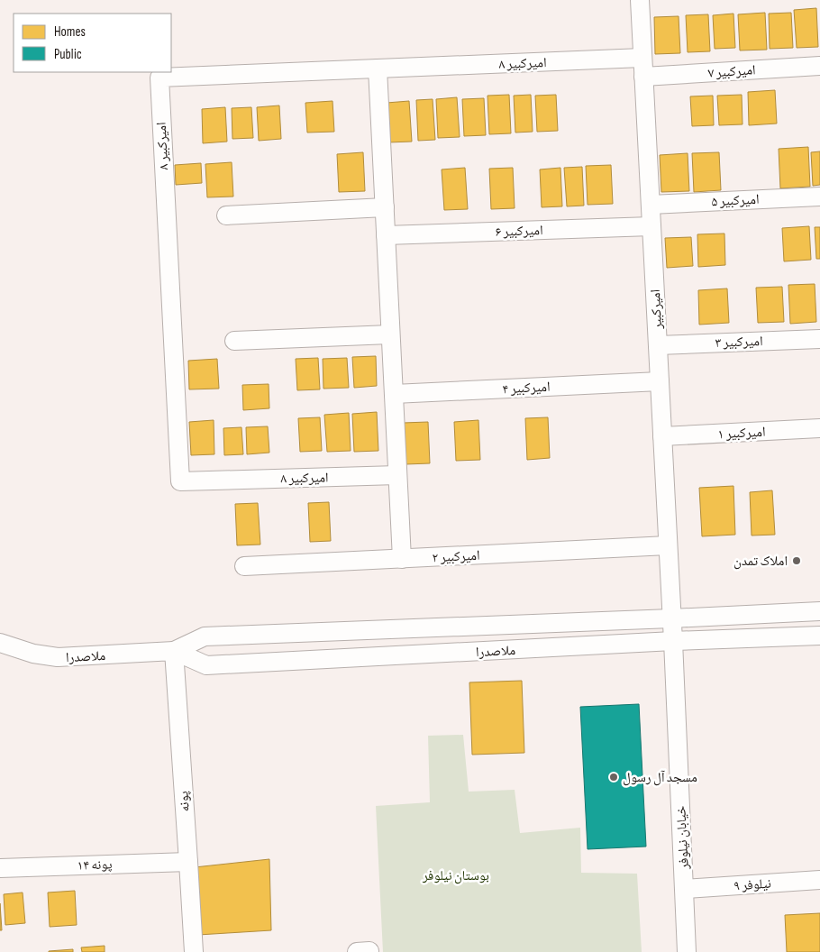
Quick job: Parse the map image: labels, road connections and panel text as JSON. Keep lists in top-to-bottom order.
{
  "streets": {
    "street": [
      "امیرکبیر ۸",
      "امیرکبیر ۷",
      "امیرکبیر ۵",
      "امیرکبیر ۶",
      "امیرکبیر",
      "امیرکبیر ۳",
      "امیرکبیر ۴",
      "امیرکبیر ۱",
      "امیرکبیر ۲",
      "ملاصدرا",
      "پونه",
      "خیابان نیلوفر",
      "پونه ۱۴",
      "نیلوفر ۹"
    ]
  },
  "crossings": [
    ["امیرکبیر ۸", "امیرکبیر"],
    ["امیرکبیر ۷", "امیرکبیر"],
    ["امیرکبیر ۵", "امیرکبیر"],
    ["امیرکبیر ۶", "امیرکبیر"],
    ["امیرکبیر", "امیرکبیر ۳"],
    ["امیرکبیر", "امیرکبیر ۴"],
    ["امیرکبیر", "امیرکبیر ۱"],
    ["امیرکبیر", "امیرکبیر ۲"],
    ["امیرکبیر", "ملاصدرا"],
    ["امیرکبیر", "خیابان نیلوفر"],
    ["ملاصدرا", "پونه"],
    ["ملاصدرا", "خیابان نیلوفر"],
    ["پونه", "پونه ۱۴"],
    ["خیابان نیلوفر", "نیلوفر ۹"]
  ],
  "parks": ["بوستان نیلوفر"],
  "places": ["املاک تمدن", "مسجد آل رسول"],
  "legend": ["Homes", "Public"]
}
